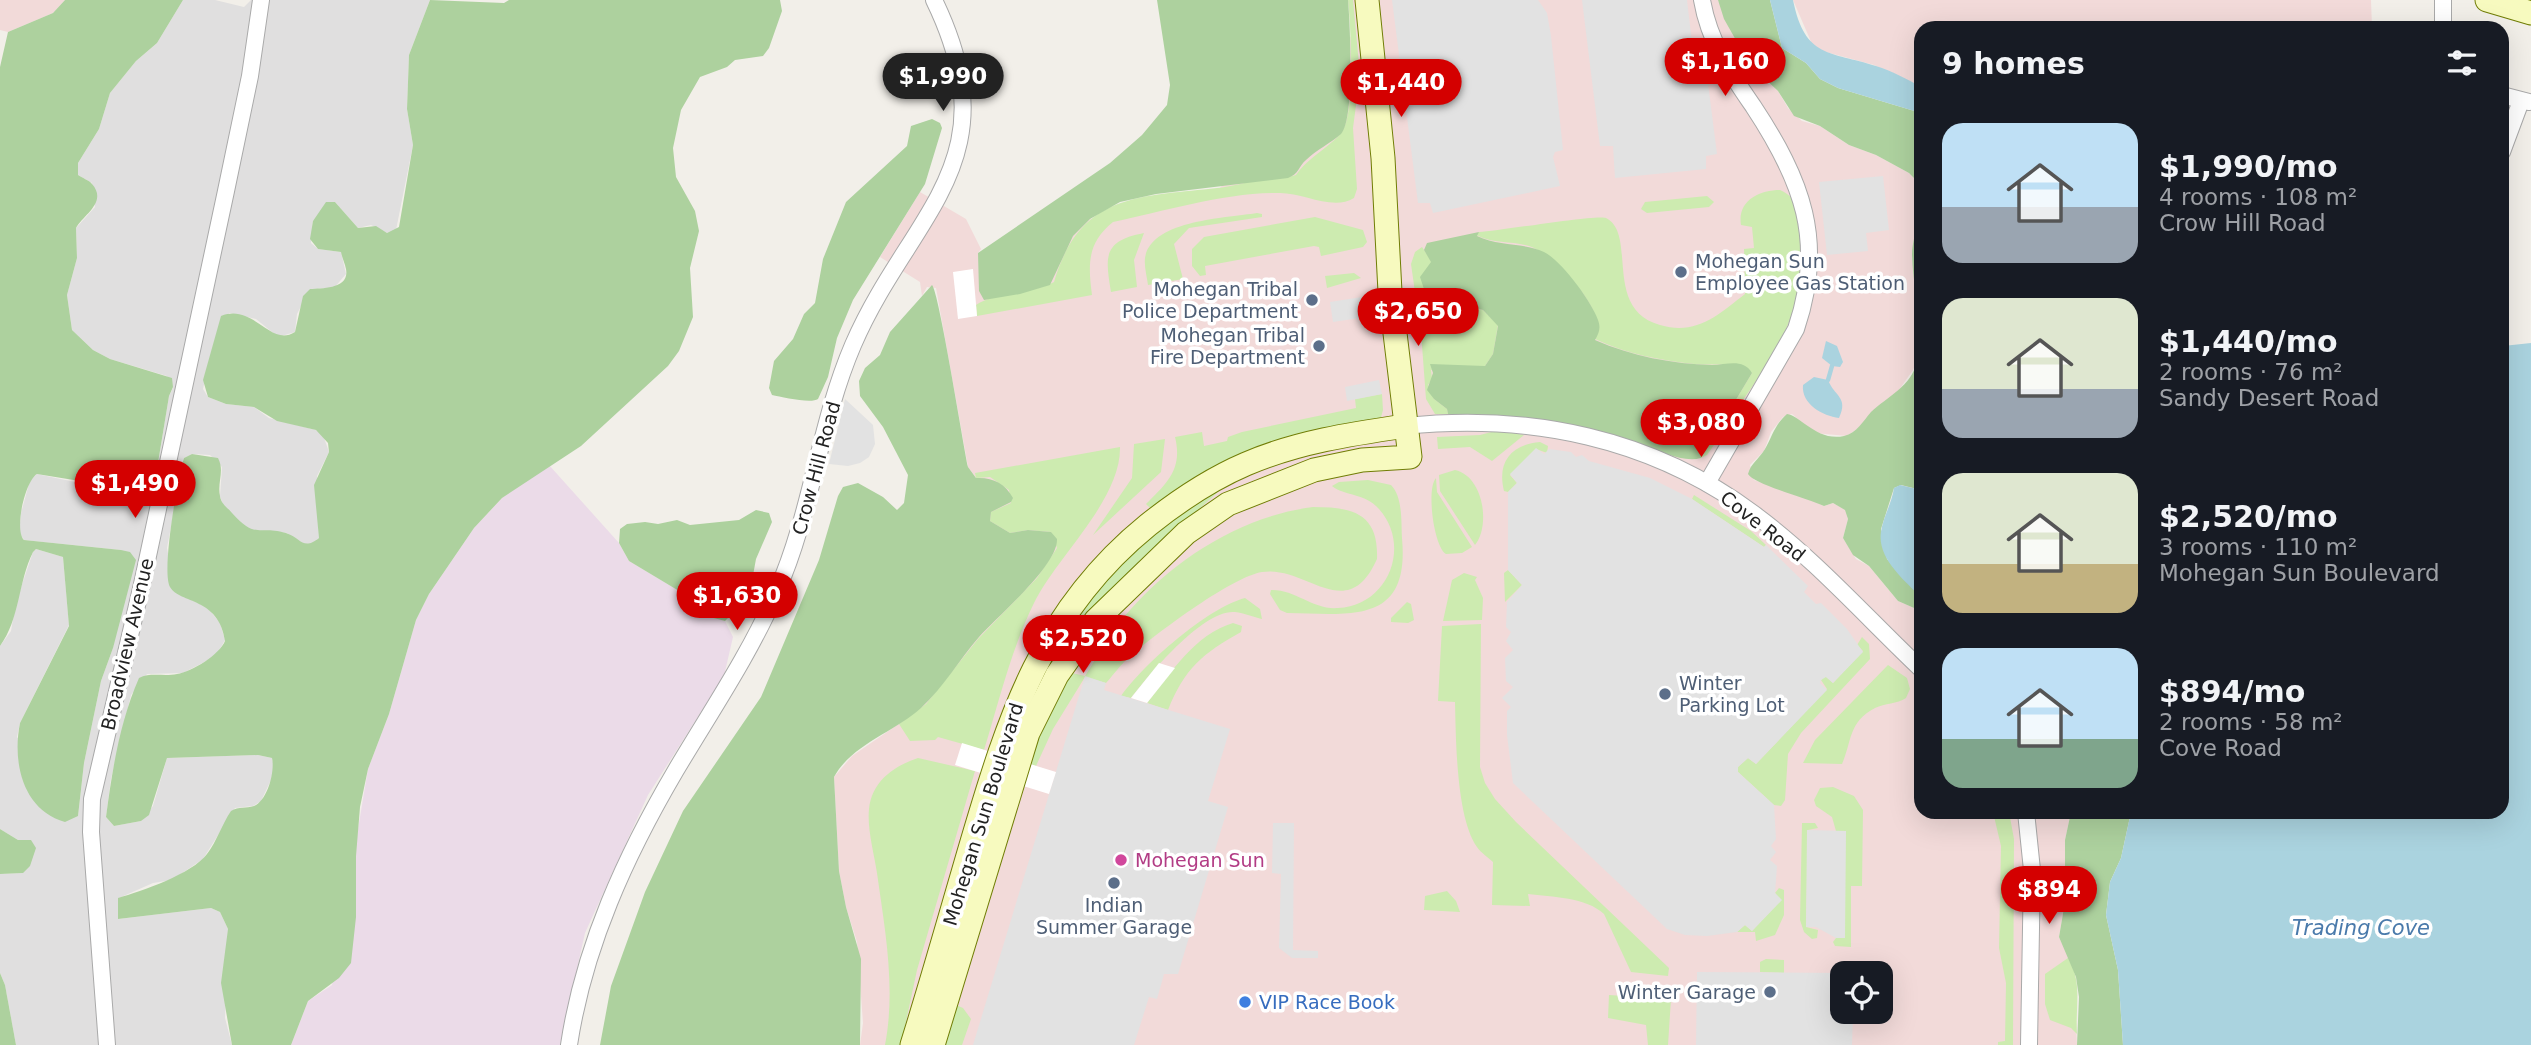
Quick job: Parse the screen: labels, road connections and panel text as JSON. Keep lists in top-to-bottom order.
{
  "streets": {
    "main road": ["Mohegan Sun Boulevard"],
    "street": ["Crow Hill Road", "Cove Road", "Broadview Avenue"]
  },
  "crossings": [
    ["Cove Road", "Mohegan Sun Boulevard"]
  ],
  "water": ["Trading Cove"],
  "places": [
    "Mohegan Sun Employee Gas Station",
    "Mohegan Tribal Police Department",
    "Mohegan Tribal Fire Department",
    "Winter Parking Lot",
    "Mohegan Sun",
    "Indian Summer Garage",
    "Winter Garage",
    "VIP Race Book"
  ],
  "page": {
    "heading": "9 homes",
    "price": [
      "$1,160",
      "$1,990",
      "$1,440",
      "$2,650",
      "$3,080",
      "$1,490",
      "$1,630",
      "$2,520",
      "$894"
    ],
    "list": [
      {
        "name": "$1,990/mo",
        "note": "4 rooms · 108 m² · Crow Hill Road"
      },
      {
        "name": "$1,440/mo",
        "note": "2 rooms · 76 m² · Sandy Desert Road"
      },
      {
        "name": "$2,520/mo",
        "note": "3 rooms · 110 m² · Mohegan Sun Boulevard"
      },
      {
        "name": "$894/mo",
        "note": "2 rooms · 58 m² · Cove Road"
      }
    ]
  }
}
